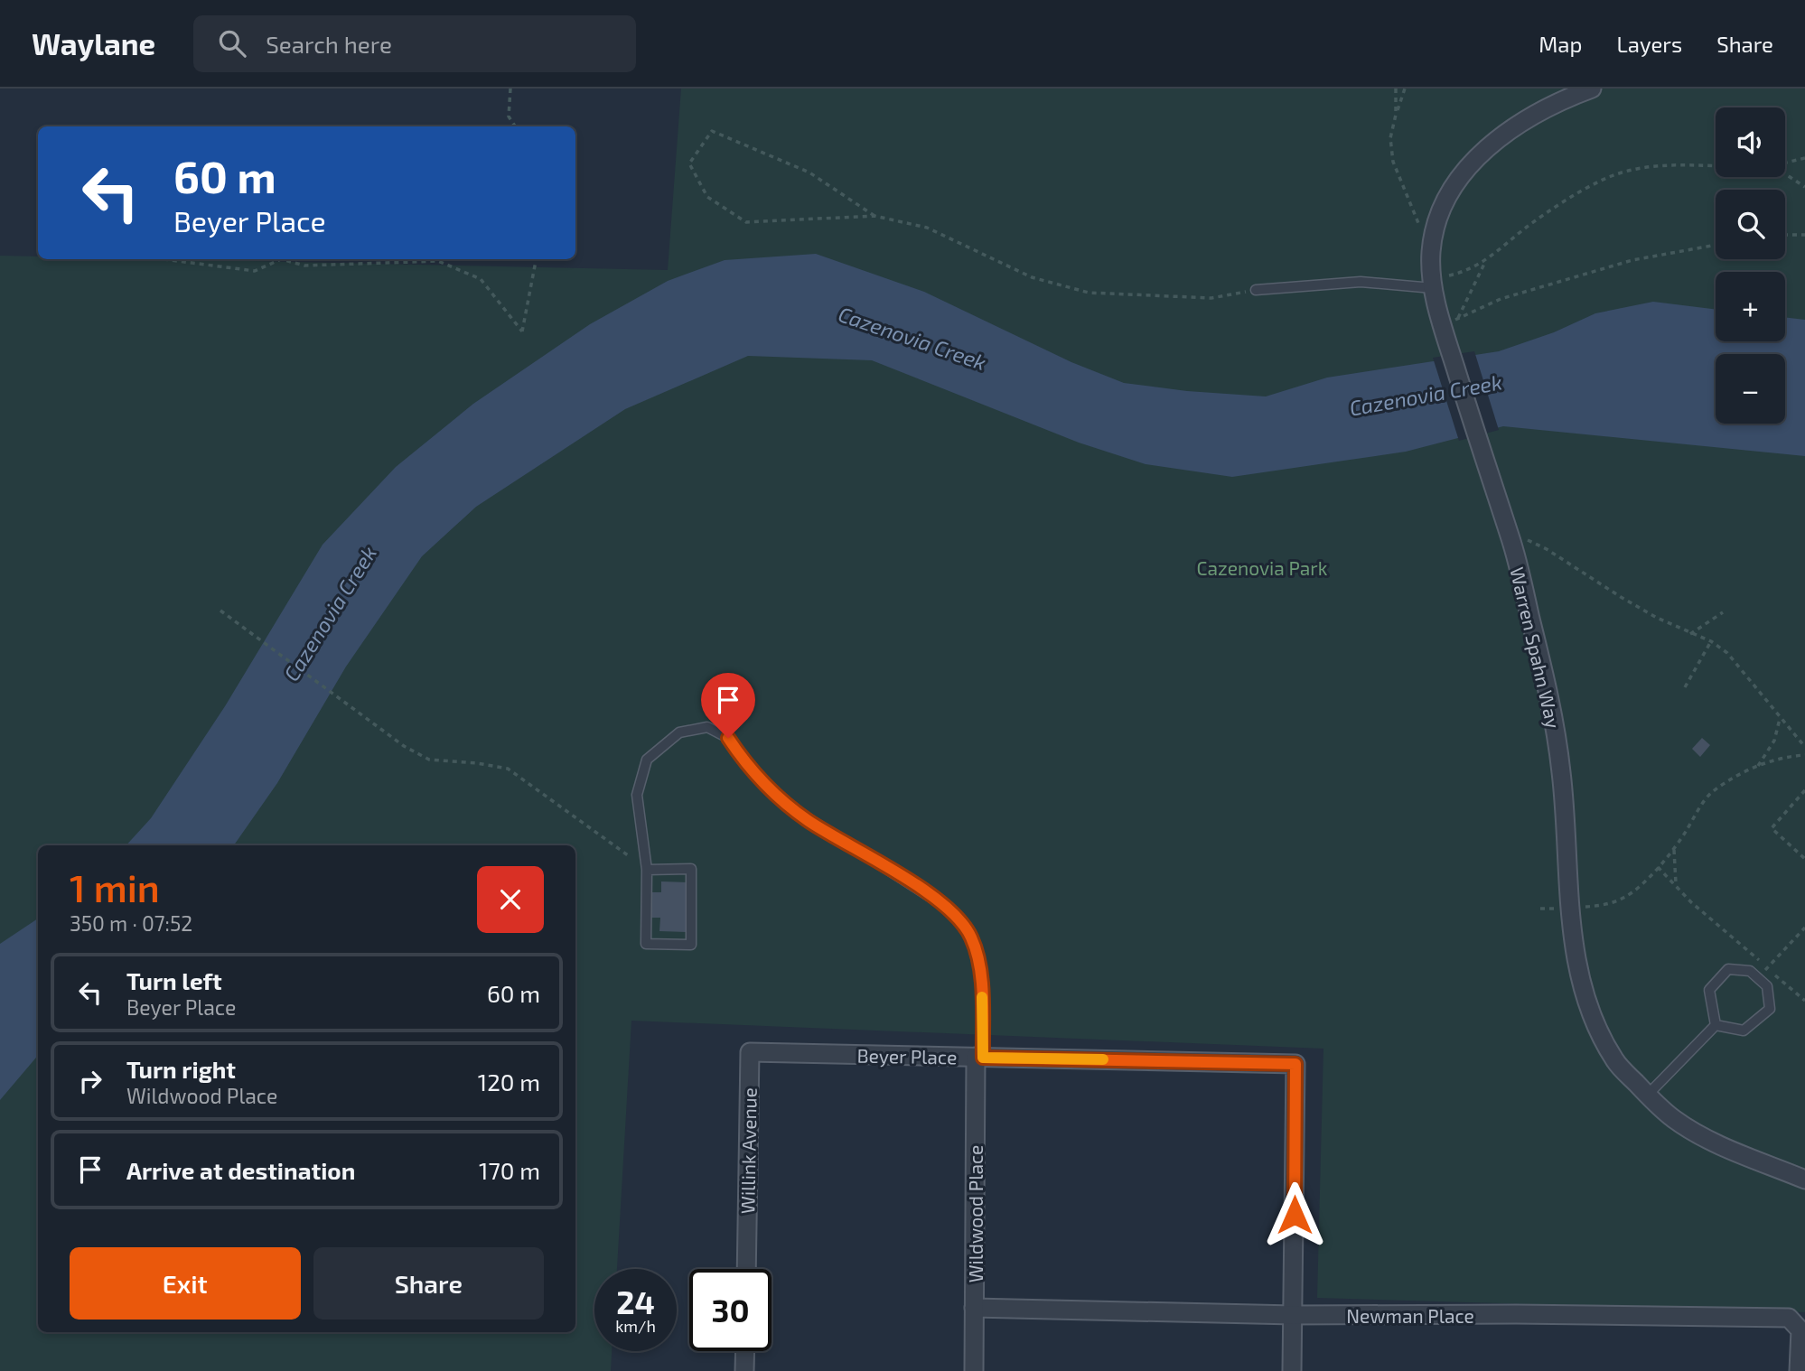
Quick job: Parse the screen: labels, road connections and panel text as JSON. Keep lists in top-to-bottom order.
{
  "streets": {
    "street": [
      "Warren Spahn Way",
      "Beyer Place",
      "Willink Avenue",
      "Wildwood Place",
      "Newman Place"
    ]
  },
  "crossings": [
    ["Beyer Place", "Willink Avenue"],
    ["Beyer Place", "Wildwood Place"],
    ["Beyer Place", "Newman Place"],
    ["Wildwood Place", "Newman Place"]
  ],
  "water": ["Cazenovia Creek"],
  "parks": ["Cazenovia Park"],
  "page": {
    "header": "Waylane",
    "search": "Search here",
    "nav": ["Map", "Layers", "Share"],
    "map_buttons": ["+", "−"],
    "turn": ["60 m", "Beyer Place"],
    "heading": ["1 min", "350 m · 07:52"],
    "list": [
      {
        "name": "Turn left",
        "note": "Beyer Place",
        "value": "60 m"
      },
      {
        "name": "Turn right",
        "note": "Wildwood Place",
        "value": "120 m"
      },
      {
        "name": "Arrive at destination",
        "value": "170 m"
      }
    ],
    "buttons": ["Exit", "Share"],
    "speed": "24 km/h",
    "limit": "30"
  }
}
